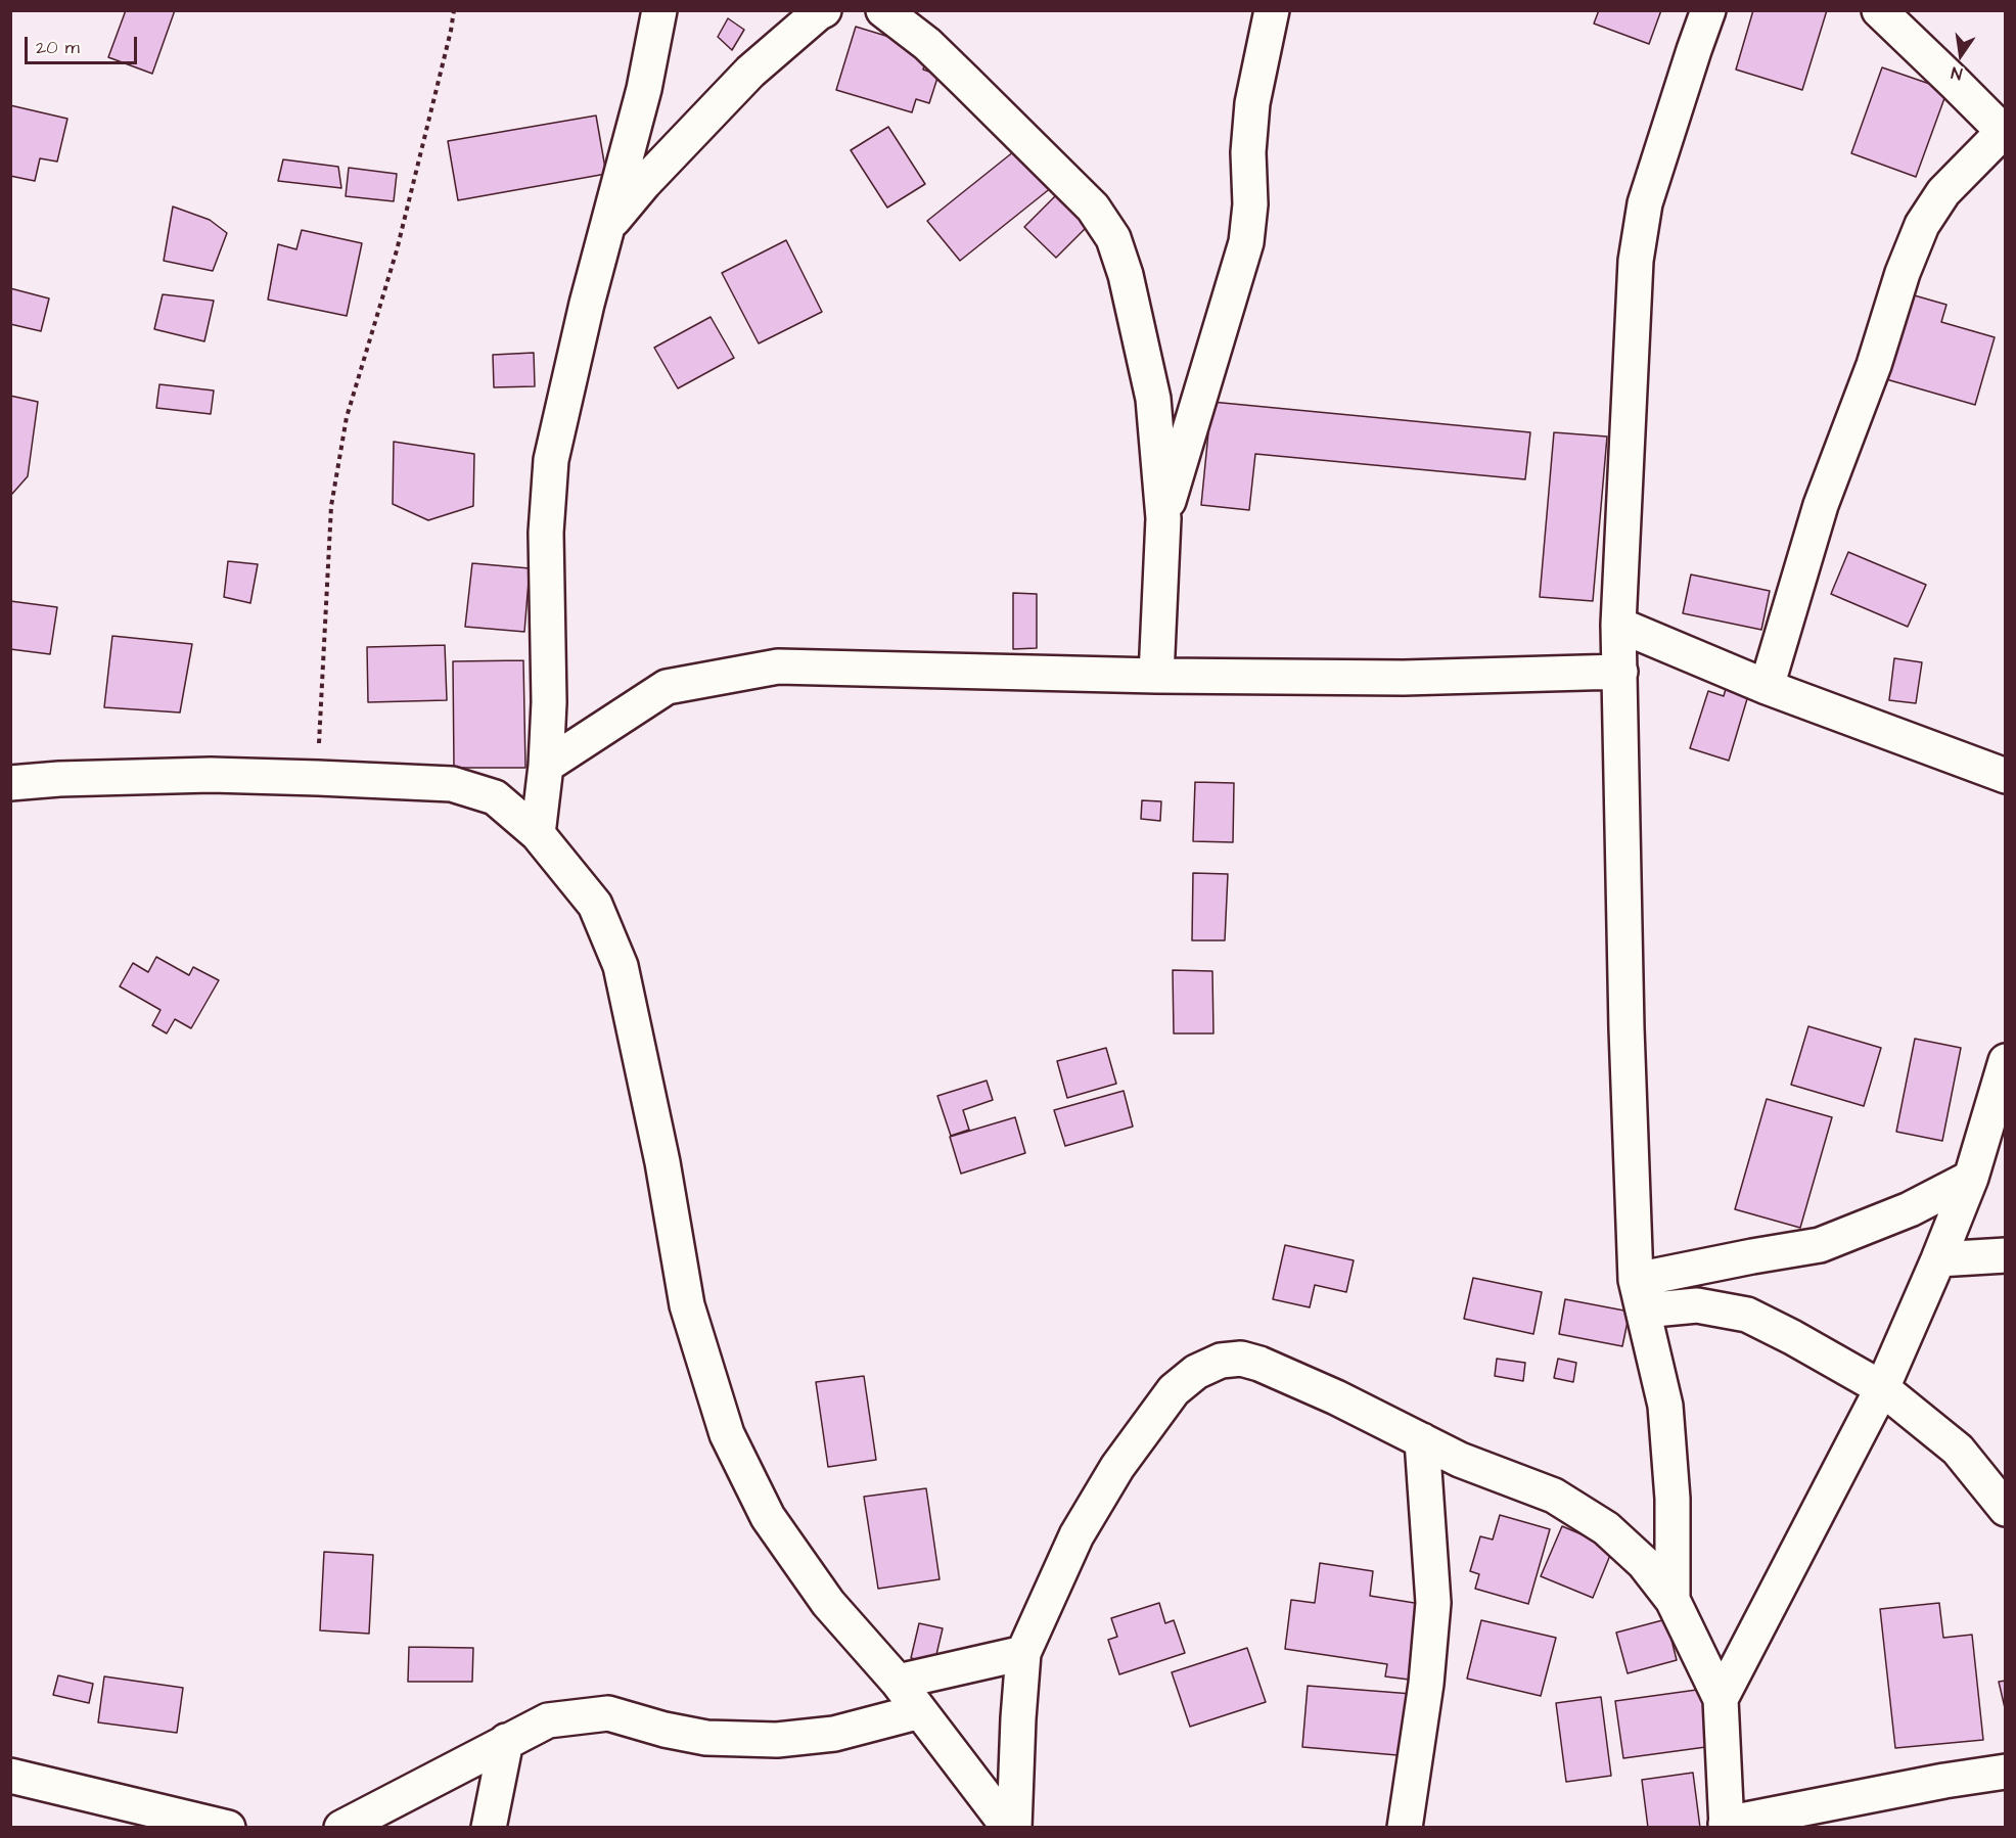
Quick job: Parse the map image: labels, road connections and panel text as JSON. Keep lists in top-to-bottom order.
{
  "scale_bar": "20 m",
  "north": "bottom"
}
